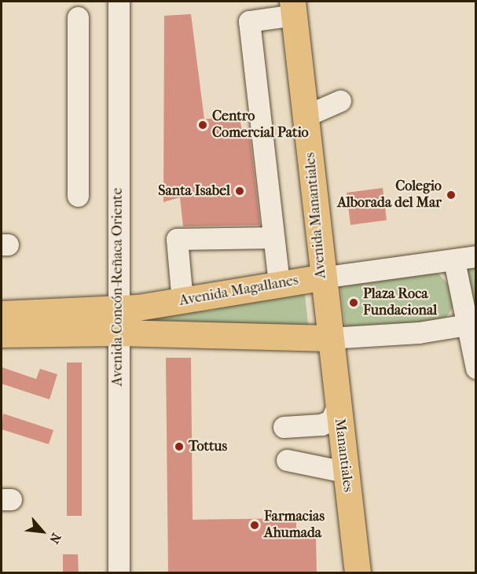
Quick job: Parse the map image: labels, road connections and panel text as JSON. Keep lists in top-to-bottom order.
{
  "streets": {
    "main road": ["Avenida Manantiales", "Avenida Magallanes", "Manantiales"],
    "street": ["Avenida Concón-Reñaca Oriente"]
  },
  "crossings": [
    ["Avenida Manantiales", "Avenida Magallanes"],
    ["Avenida Manantiales", "Manantiales"],
    ["Avenida Concón-Reñaca Oriente", "Avenida Magallanes"],
    ["Avenida Magallanes", "Manantiales"]
  ],
  "places": [
    "Centro Comercial Patio",
    "Santa Isabel",
    "Colegio Alborada del Mar",
    "Plaza Roca Fundacional",
    "Tottus",
    "Farmacias Ahumada"
  ],
  "north": "bottom right"
}
